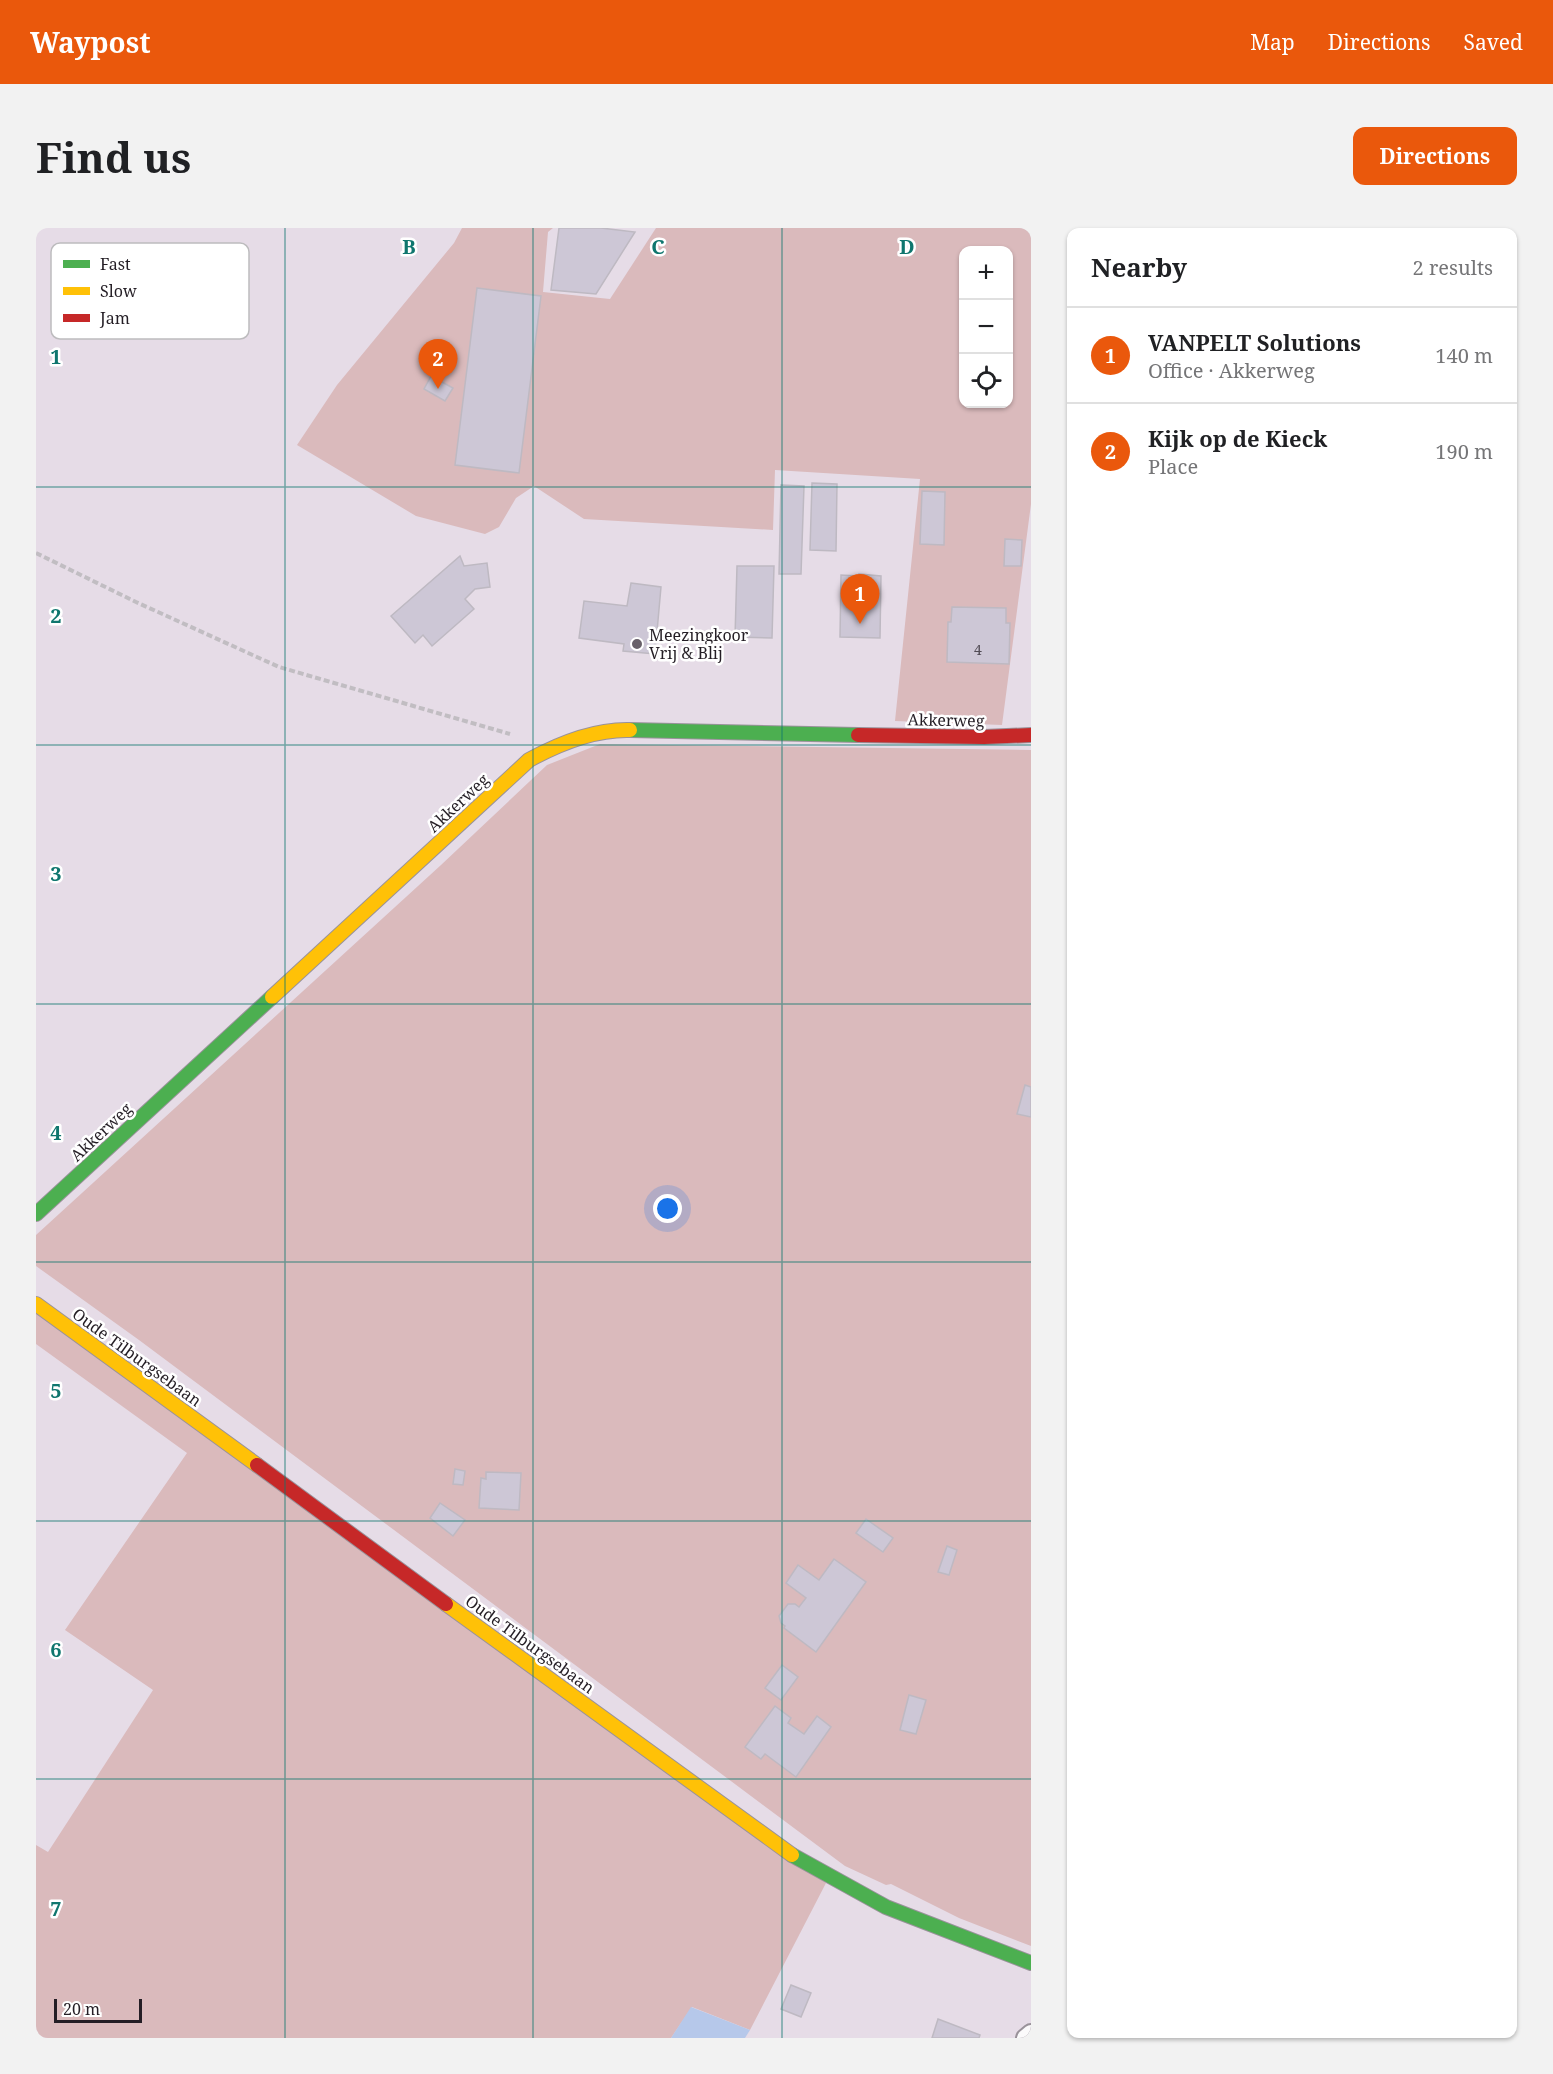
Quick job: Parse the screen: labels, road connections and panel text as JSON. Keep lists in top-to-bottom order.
{
  "streets": {
    "street": ["Akkerweg", "Oude Tilburgsebaan"]
  },
  "places": ["Meezingkoor Vrij & Blij"],
  "house_numbers": ["4"],
  "legend": ["Fast", "Slow", "Jam"],
  "scale_bar": "20 m",
  "page": {
    "header": "Waypost",
    "nav": ["Map", "Directions", "Saved"],
    "buttons": "Directions",
    "title": "Find us",
    "heading": ["Nearby", "2 results"],
    "map_buttons": ["+", "−"],
    "list": [
      {
        "mark": "1",
        "name": "VANPELT Solutions",
        "note": "Office · Akkerweg",
        "value": "140 m"
      },
      {
        "mark": "2",
        "name": "Kijk op de Kieck",
        "note": "Place",
        "value": "190 m"
      }
    ],
    "pins": ["2", "1"],
    "scale": "20 m"
  },
  "grid": {
    "columns": ["B", "C", "D"],
    "rows": [
      "1",
      "2",
      "3",
      "4",
      "5",
      "6",
      "7"
    ]
  }
}
